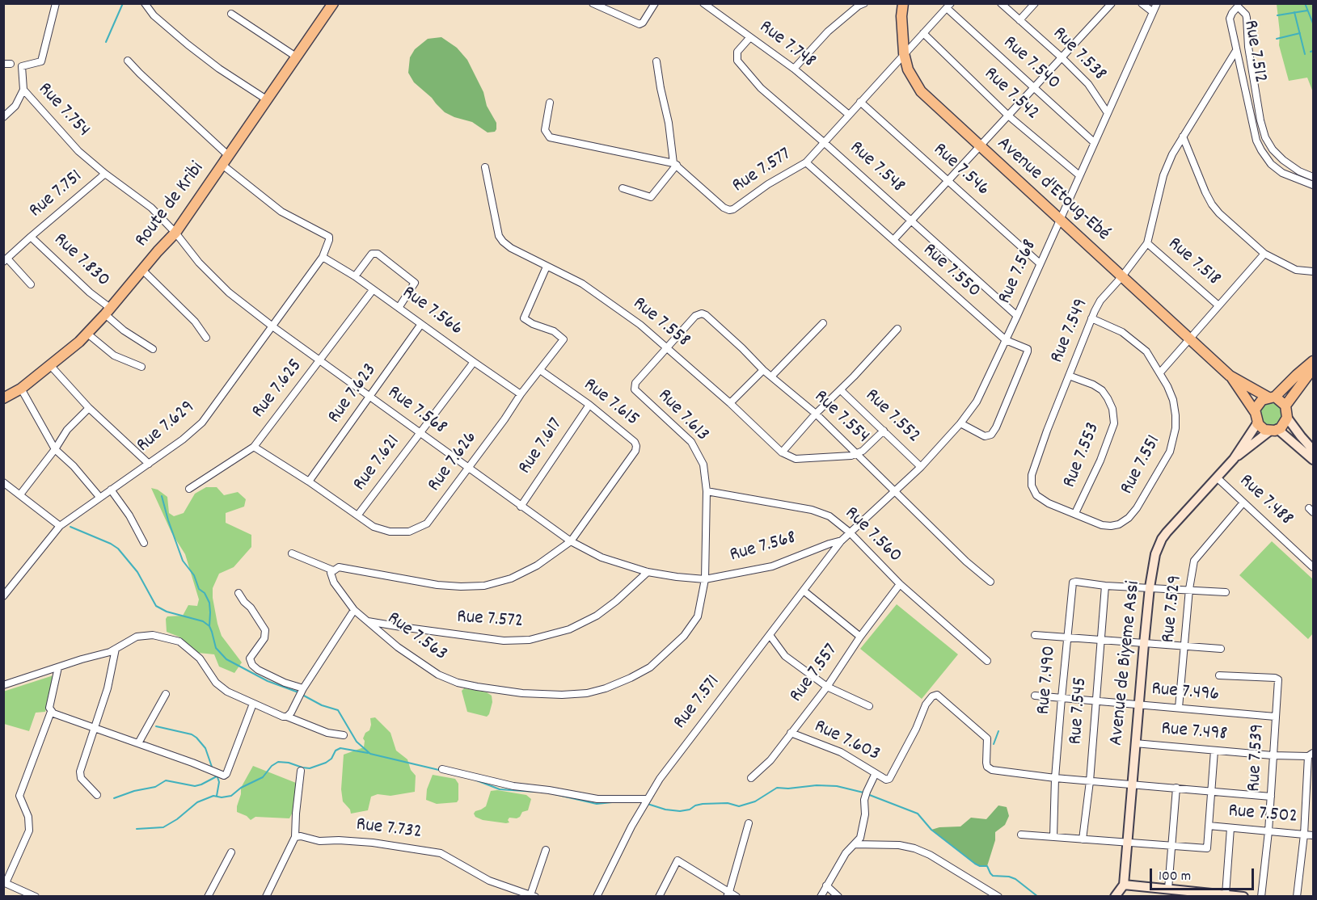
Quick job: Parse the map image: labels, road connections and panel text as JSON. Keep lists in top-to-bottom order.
{
  "streets": {
    "main road": ["Avenue d'Etoug-Ebé", "Route de Kribi", "Avenue de Biyeme Assi"],
    "street": [
      "Rue 7.748",
      "Rue 7.512",
      "Rue 7.538",
      "Rue 7.540",
      "Rue 7.542",
      "Rue 7.754",
      "Rue 7.548",
      "Rue 7.546",
      "Rue 7.577",
      "Rue 7.751",
      "Rue 7.830",
      "Rue 7.518",
      "Rue 7.550",
      "Rue 7.568",
      "Rue 7.566",
      "Rue 7.558",
      "Rue 7.549",
      "Rue 7.625",
      "Rue 7.623",
      "Rue 7.615",
      "Rue 7.613",
      "Rue 7.552",
      "Rue 7.554",
      "Rue 7.629",
      "Rue 7.617",
      "Rue 7.553",
      "Rue 7.626",
      "Rue 7.621",
      "Rue 7.551",
      "Rue 7.488",
      "Rue 7.560",
      "Rue 7.529",
      "Rue 7.572",
      "Rue 7.563",
      "Rue 7.557",
      "Rue 7.490",
      "Rue 7.496",
      "Rue 7.571",
      "Rue 7.545",
      "Rue 7.498",
      "Rue 7.603",
      "Rue 7.539",
      "Rue 7.502",
      "Rue 7.732"
    ]
  },
  "crossings": [
    ["Rue 7.748", "Rue 7.548"],
    ["Rue 7.748", "Rue 7.577"],
    ["Rue 7.512", "Rue 7.549"],
    ["Rue 7.538", "Rue 7.568"],
    ["Rue 7.540", "Rue 7.577"],
    ["Rue 7.540", "Rue 7.568"],
    ["Rue 7.542", "Rue 7.577"],
    ["Rue 7.542", "Rue 7.568"],
    ["Rue 7.754", "Rue 7.751"],
    ["Rue 7.548", "Rue 7.577"],
    ["Rue 7.548", "Rue 7.568"],
    ["Rue 7.546", "Rue 7.577"],
    ["Rue 7.546", "Rue 7.568"],
    ["Rue 7.577", "Avenue d'Etoug-Ebé"],
    ["Rue 7.577", "Rue 7.550"],
    ["Avenue d'Etoug-Ebé", "Rue 7.568"],
    ["Avenue d'Etoug-Ebé", "Rue 7.549"],
    ["Rue 7.751", "Route de Kribi"],
    ["Rue 7.751", "Rue 7.830"],
    ["Rue 7.751", "Rue 7.568"],
    ["Route de Kribi", "Rue 7.830"],
    ["Route de Kribi", "Rue 7.568"],
    ["Rue 7.518", "Rue 7.549"],
    ["Rue 7.550", "Rue 7.568"],
    ["Rue 7.568", "Rue 7.625"],
    ["Rue 7.568", "Rue 7.623"],
    ["Rue 7.568", "Rue 7.615"],
    ["Rue 7.568", "Rue 7.613"],
    ["Rue 7.568", "Rue 7.552"],
    ["Rue 7.568", "Rue 7.554"],
    ["Rue 7.568", "Rue 7.629"],
    ["Rue 7.568", "Rue 7.617"],
    ["Rue 7.568", "Rue 7.626"],
    ["Rue 7.568", "Rue 7.621"],
    ["Rue 7.568", "Rue 7.560"],
    ["Rue 7.568", "Rue 7.572"],
    ["Rue 7.568", "Rue 7.563"],
    ["Rue 7.568", "Rue 7.571"],
    ["Rue 7.566", "Rue 7.625"],
    ["Rue 7.566", "Rue 7.623"],
    ["Rue 7.566", "Rue 7.629"],
    ["Rue 7.566", "Rue 7.626"],
    ["Rue 7.566", "Rue 7.621"],
    ["Rue 7.558", "Rue 7.613"],
    ["Rue 7.558", "Rue 7.554"],
    ["Rue 7.558", "Rue 7.626"],
    ["Rue 7.549", "Rue 7.553"],
    ["Rue 7.549", "Rue 7.551"],
    ["Rue 7.625", "Rue 7.626"],
    ["Rue 7.623", "Rue 7.626"],
    ["Rue 7.615", "Rue 7.617"],
    ["Rue 7.615", "Rue 7.626"],
    ["Rue 7.613", "Rue 7.554"],
    ["Rue 7.613", "Rue 7.560"],
    ["Rue 7.613", "Rue 7.563"],
    ["Rue 7.553", "Rue 7.551"],
    ["Rue 7.626", "Rue 7.621"],
    ["Rue 7.488", "Rue 7.529"],
    ["Rue 7.488", "Avenue de Biyeme Assi"],
    ["Rue 7.560", "Rue 7.557"],
    ["Rue 7.529", "Rue 7.490"],
    ["Rue 7.529", "Rue 7.496"],
    ["Rue 7.572", "Rue 7.563"],
    ["Avenue de Biyeme Assi", "Rue 7.490"],
    ["Avenue de Biyeme Assi", "Rue 7.496"],
    ["Avenue de Biyeme Assi", "Rue 7.498"],
    ["Rue 7.557", "Rue 7.603"],
    ["Rue 7.490", "Rue 7.496"],
    ["Rue 7.490", "Rue 7.545"],
    ["Rue 7.490", "Rue 7.603"],
    ["Rue 7.496", "Rue 7.545"],
    ["Rue 7.496", "Rue 7.539"],
    ["Rue 7.498", "Rue 7.539"],
    ["Rue 7.539", "Rue 7.502"]
  ],
  "scale_bar": "100 m"
}
